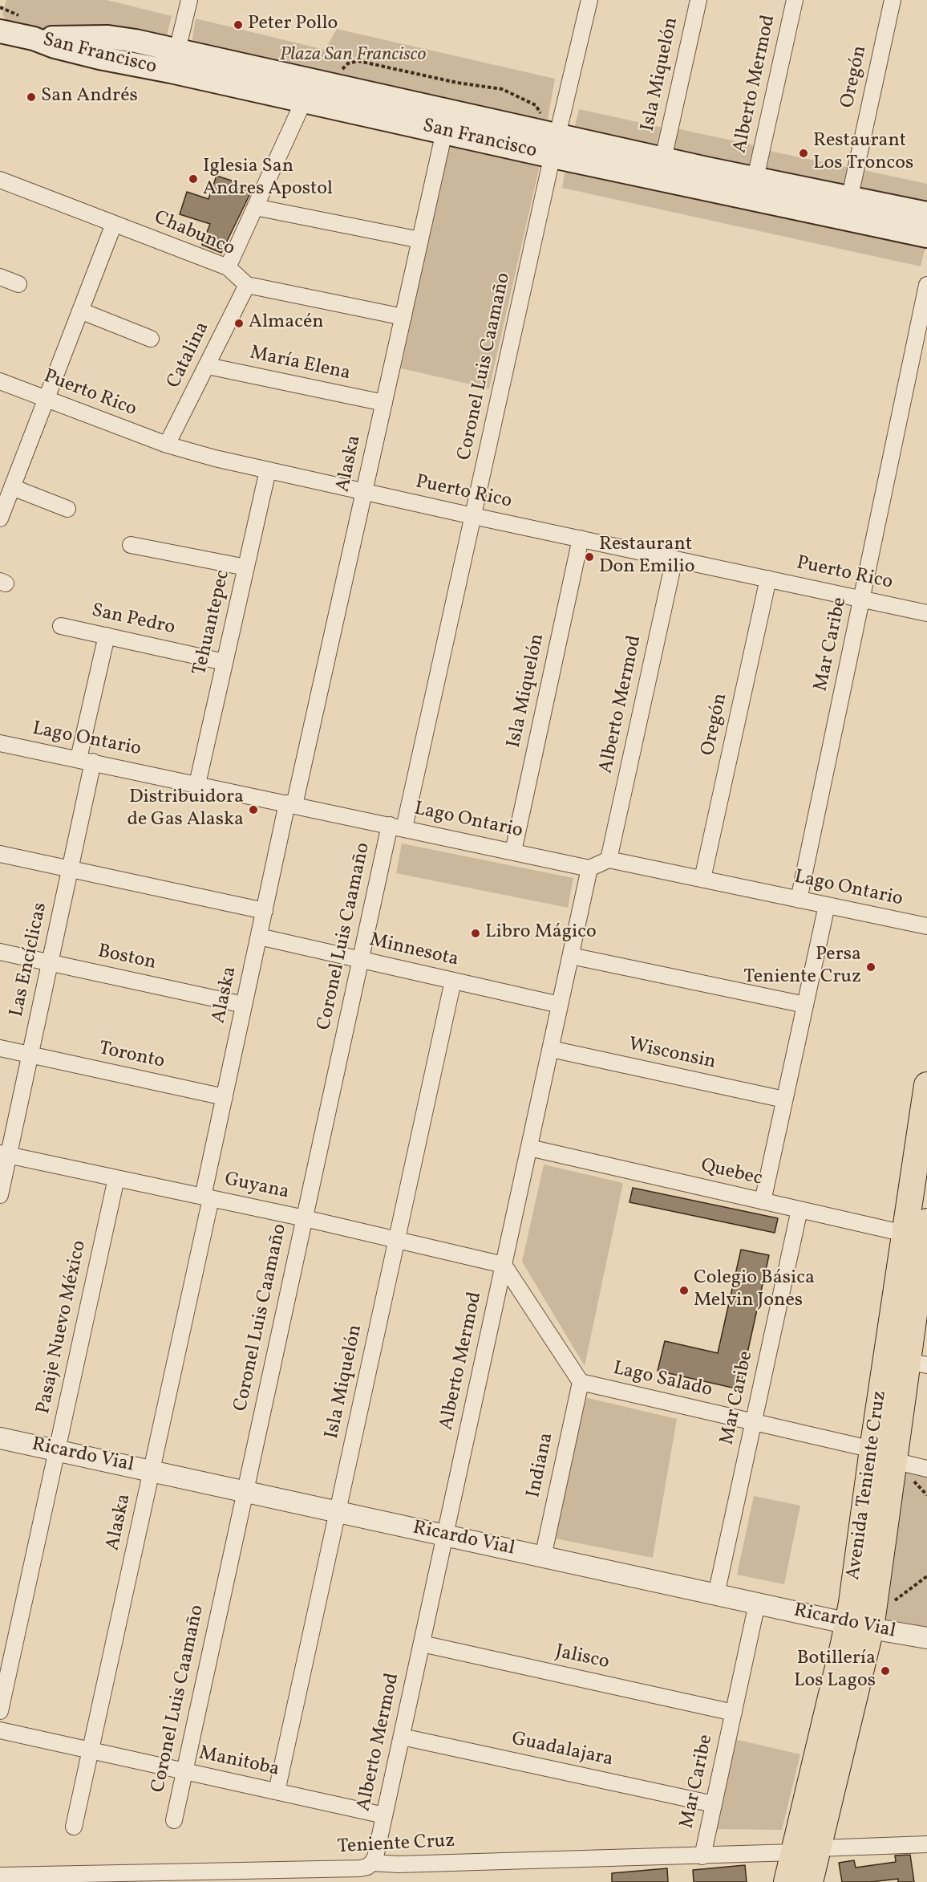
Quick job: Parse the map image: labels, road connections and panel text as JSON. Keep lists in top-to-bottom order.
{
  "streets": {
    "main road": ["San Francisco", "Avenida Teniente Cruz"],
    "street": [
      "Isla Miquelón",
      "Oregón",
      "Alberto Mermod",
      "Chabunco",
      "Catalina",
      "María Elena",
      "Coronel Luis Caamaño",
      "Puerto Rico",
      "Alaska",
      "San Pedro",
      "Tehuantepec",
      "Mar Caribe",
      "Lago Ontario",
      "Minnesota",
      "Boston",
      "Las Encíclicas",
      "Wisconsin",
      "Toronto",
      "Quebec",
      "Guyana",
      "Pasaje Nuevo México",
      "Lago Salado",
      "Ricardo Vial",
      "Indiana",
      "Jalisco",
      "Guadalajara",
      "Manitoba",
      "Teniente Cruz"
    ]
  },
  "crossings": [
    ["San Francisco", "Isla Miquelón"],
    ["San Francisco", "Oregón"],
    ["San Francisco", "Alberto Mermod"],
    ["San Francisco", "Coronel Luis Caamaño"],
    ["San Francisco", "Alaska"],
    ["Isla Miquelón", "Puerto Rico"],
    ["Isla Miquelón", "Lago Ontario"],
    ["Isla Miquelón", "Minnesota"],
    ["Isla Miquelón", "Guyana"],
    ["Isla Miquelón", "Ricardo Vial"],
    ["Isla Miquelón", "Manitoba"],
    ["Oregón", "Puerto Rico"],
    ["Oregón", "Lago Ontario"],
    ["Alberto Mermod", "Puerto Rico"],
    ["Alberto Mermod", "Lago Ontario"],
    ["Alberto Mermod", "Minnesota"],
    ["Alberto Mermod", "Wisconsin"],
    ["Alberto Mermod", "Quebec"],
    ["Alberto Mermod", "Guyana"],
    ["Alberto Mermod", "Ricardo Vial"],
    ["Alberto Mermod", "Jalisco"],
    ["Alberto Mermod", "Guadalajara"],
    ["Alberto Mermod", "Manitoba"],
    ["Alberto Mermod", "Teniente Cruz"],
    ["Chabunco", "Catalina"],
    ["Catalina", "María Elena"],
    ["Catalina", "Puerto Rico"],
    ["María Elena", "Alaska"],
    ["Coronel Luis Caamaño", "Puerto Rico"],
    ["Coronel Luis Caamaño", "Lago Ontario"],
    ["Coronel Luis Caamaño", "Minnesota"],
    ["Coronel Luis Caamaño", "Guyana"],
    ["Coronel Luis Caamaño", "Ricardo Vial"],
    ["Coronel Luis Caamaño", "Manitoba"],
    ["Puerto Rico", "Alaska"],
    ["Puerto Rico", "Tehuantepec"],
    ["Puerto Rico", "Mar Caribe"],
    ["Alaska", "Lago Ontario"],
    ["Alaska", "Minnesota"],
    ["Alaska", "Boston"],
    ["Alaska", "Toronto"],
    ["Alaska", "Guyana"],
    ["Alaska", "Ricardo Vial"],
    ["Alaska", "Manitoba"],
    ["San Pedro", "Tehuantepec"],
    ["San Pedro", "Las Encíclicas"],
    ["Tehuantepec", "Lago Ontario"],
    ["Mar Caribe", "Lago Ontario"],
    ["Mar Caribe", "Quebec"],
    ["Mar Caribe", "Lago Salado"],
    ["Mar Caribe", "Ricardo Vial"],
    ["Mar Caribe", "Jalisco"],
    ["Mar Caribe", "Guadalajara"],
    ["Mar Caribe", "Teniente Cruz"],
    ["Lago Ontario", "Las Encíclicas"],
    ["Boston", "Las Encíclicas"],
    ["Las Encíclicas", "Toronto"],
    ["Las Encíclicas", "Guyana"],
    ["Quebec", "Avenida Teniente Cruz"],
    ["Guyana", "Pasaje Nuevo México"],
    ["Pasaje Nuevo México", "Ricardo Vial"],
    ["Lago Salado", "Indiana"],
    ["Lago Salado", "Avenida Teniente Cruz"],
    ["Ricardo Vial", "Indiana"],
    ["Ricardo Vial", "Avenida Teniente Cruz"],
    ["Avenida Teniente Cruz", "Teniente Cruz"]
  ],
  "parks": ["Plaza San Francisco"],
  "places": [
    "Peter Pollo",
    "San Andrés",
    "Restaurant Los Troncos",
    "Iglesia San Andres Apostol",
    "Almacén",
    "Restaurant Don Emilio",
    "Distribuidora de Gas Alaska",
    "Libro Mágico",
    "Persa Teniente Cruz",
    "Colegio Básica Melvin Jones",
    "Botillería Los Lagos"
  ]
}
